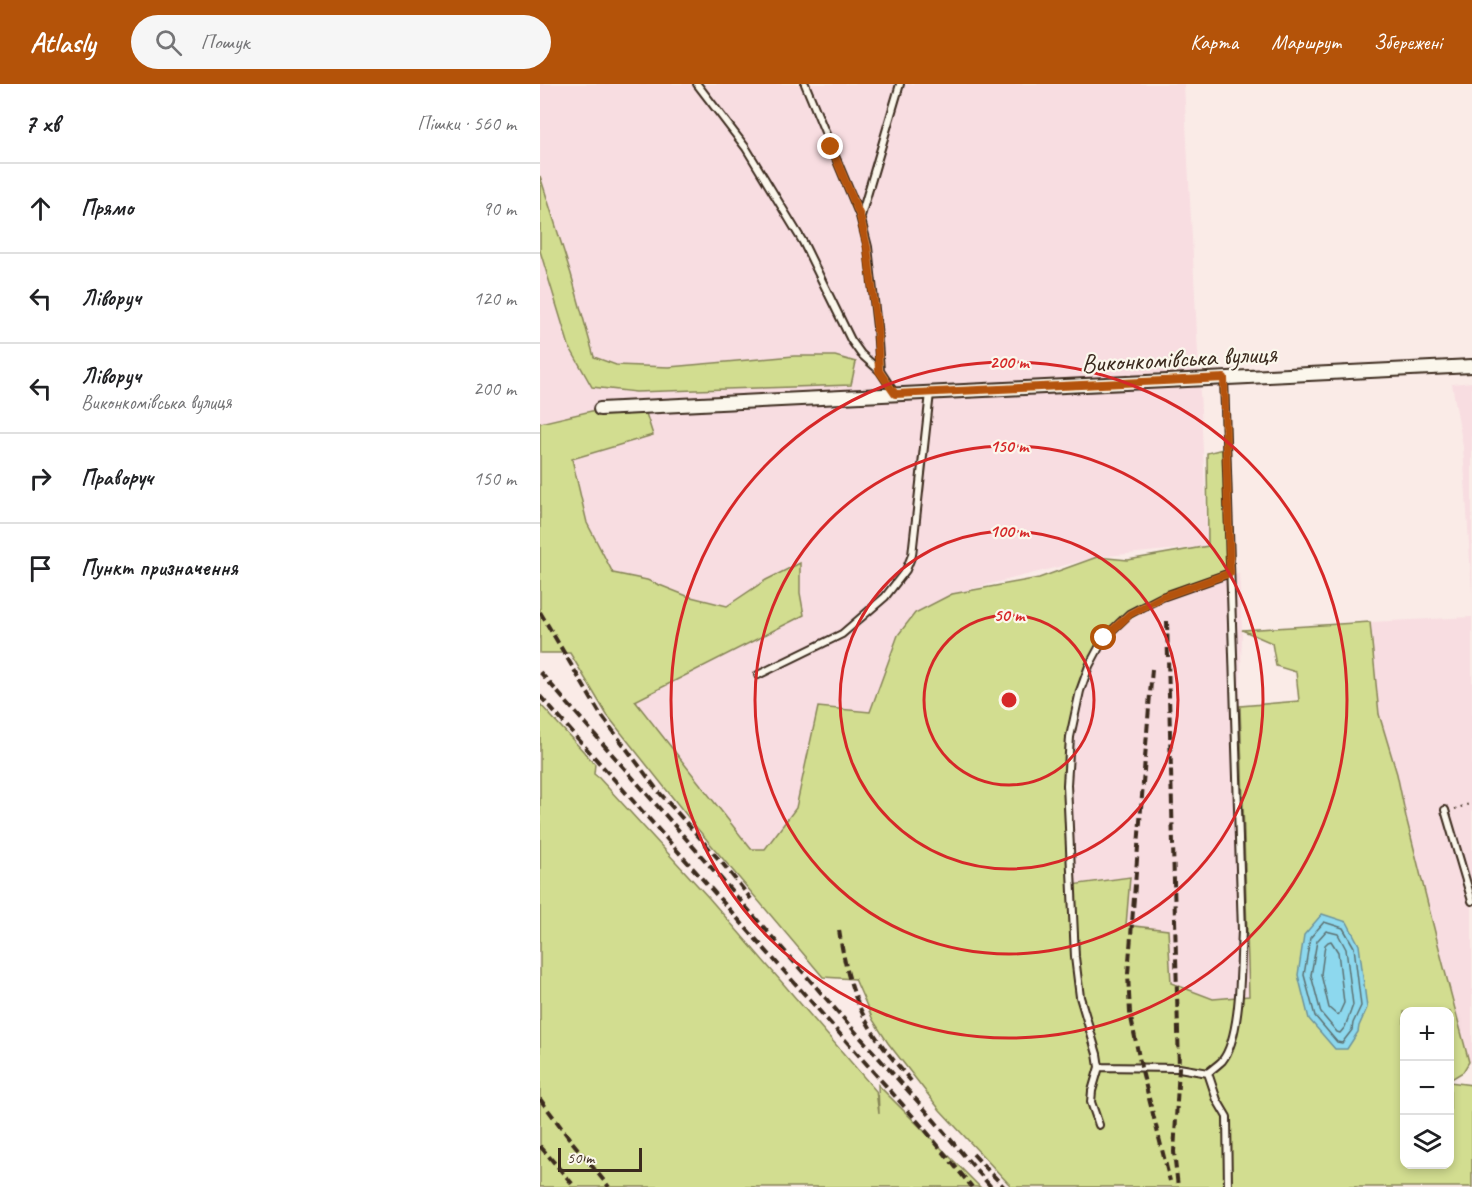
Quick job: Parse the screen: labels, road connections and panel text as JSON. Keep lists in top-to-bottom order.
{
  "streets": {
    "street": ["Виконкомівська вулиця"]
  },
  "scale_bar": "50 m",
  "page": {
    "header": "Atlasly",
    "search": "Пошук",
    "nav": ["Карта", "Маршрут", "Збережені"],
    "heading": ["7 хв", "Пішки · 560 m"],
    "list": [
      ["Прямо", "90 m"],
      ["Ліворуч", "120 m"],
      ["Ліворуч", "Виконкомівська вулиця", "200 m"],
      ["Праворуч", "150 m"],
      "Пункт призначення"
    ],
    "map_buttons": ["+", "−"],
    "scale": "50 m"
  },
  "rings": [
    "200 m",
    "150 m",
    "100 m",
    "50 m"
  ]
}
